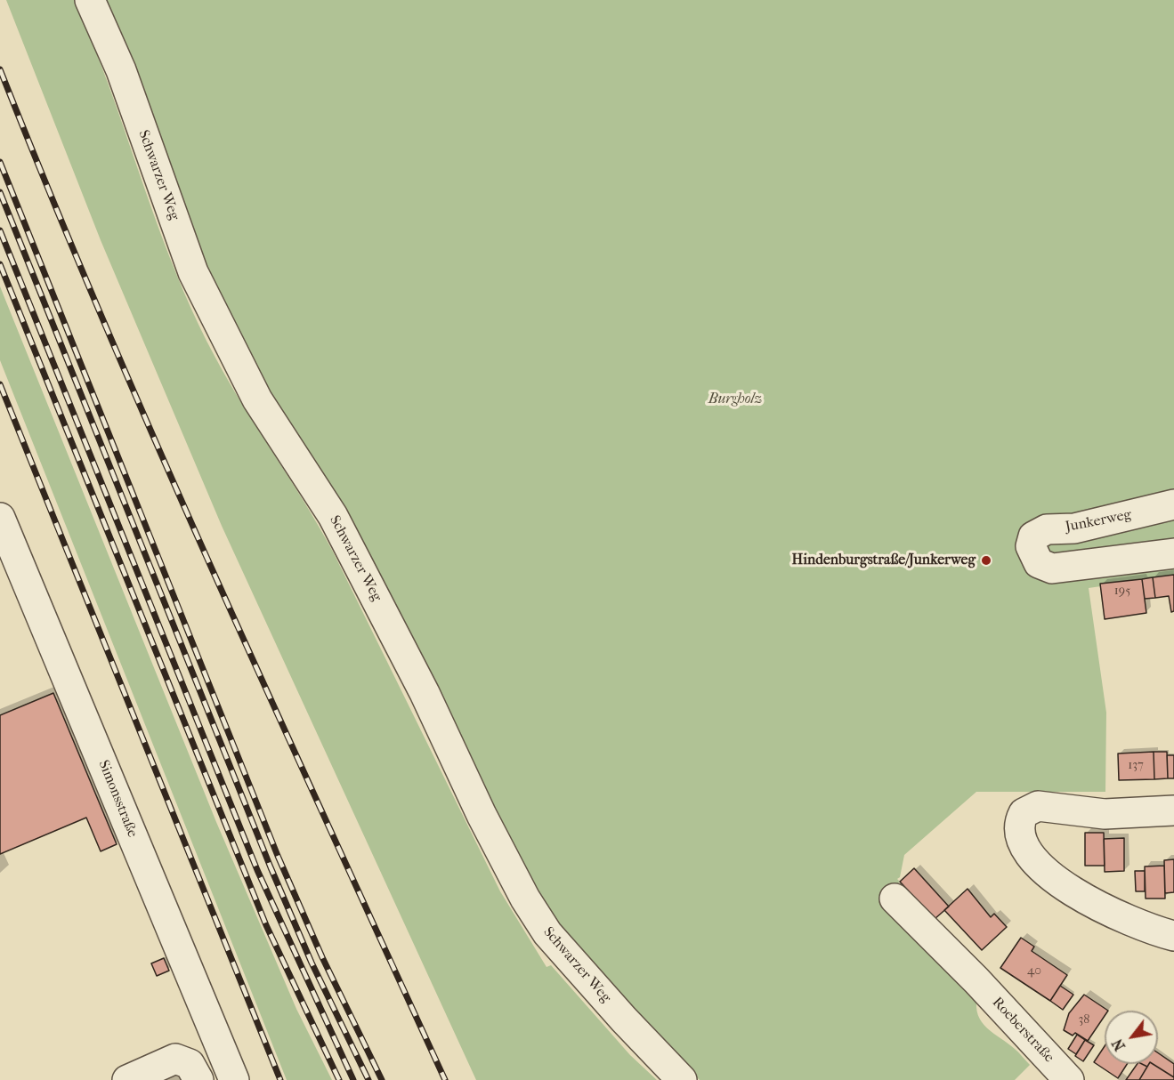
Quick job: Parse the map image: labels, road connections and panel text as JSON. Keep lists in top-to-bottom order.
{
  "streets": {
    "street": [
      "Schwarzer Weg",
      "Junkerweg",
      "Simonsstraße",
      "Roeberstraße"
    ]
  },
  "parks": ["Burgholz"],
  "places": ["Hindenburgstraße/Junkerweg"],
  "house_numbers": [
    "195",
    "137",
    "40",
    "38"
  ],
  "north": "bottom left"
}
